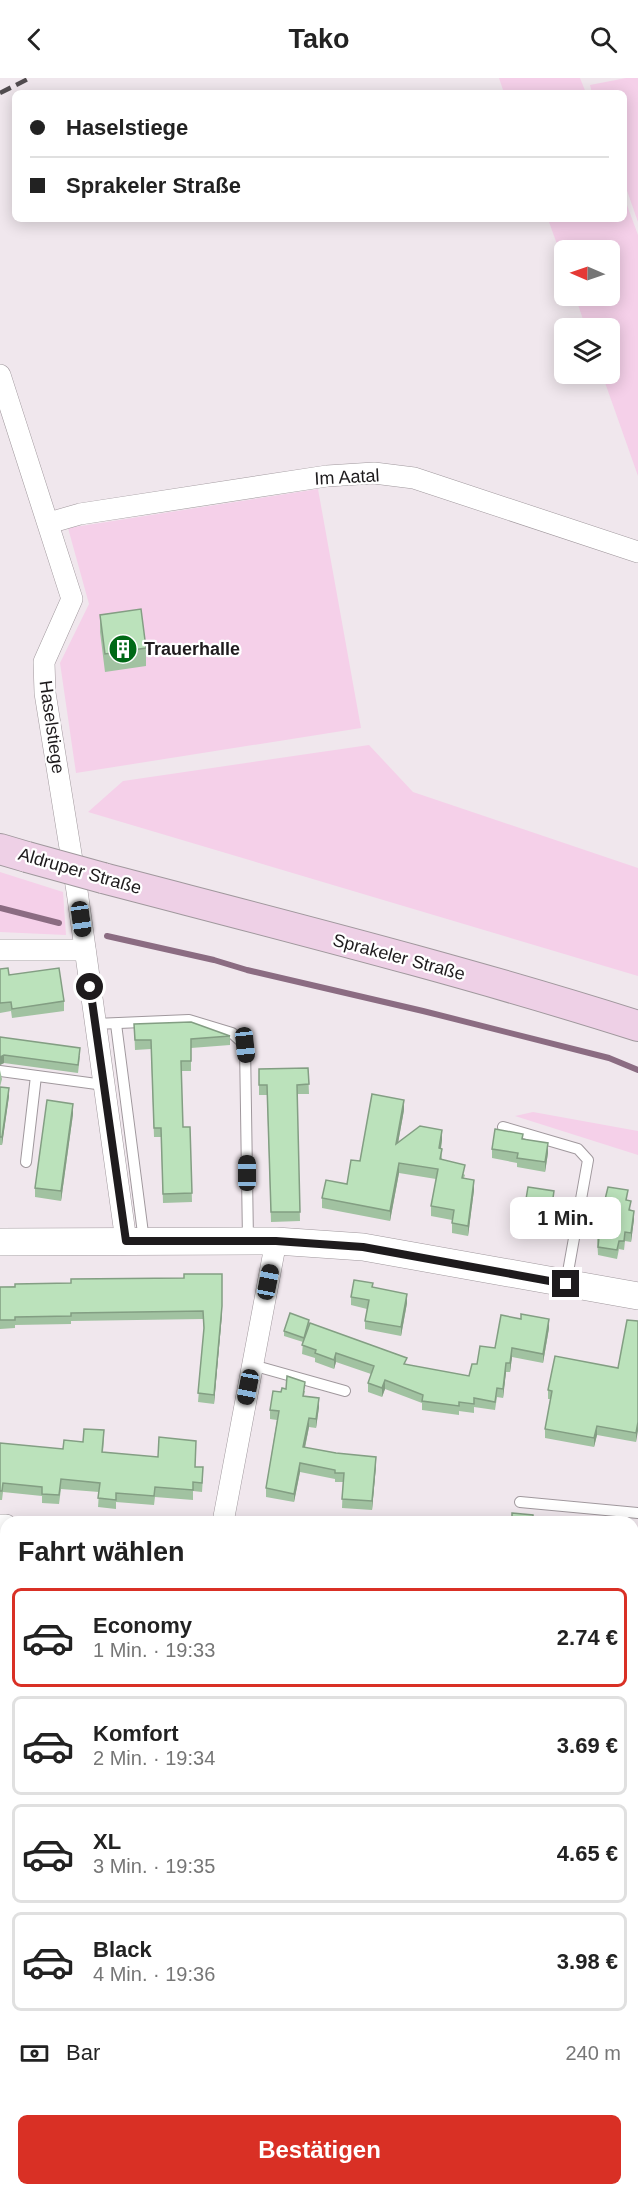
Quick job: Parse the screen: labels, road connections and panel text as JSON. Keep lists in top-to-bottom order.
{
  "streets": {
    "main road": ["Aldruper Straße", "Sprakeler Straße"],
    "street": ["Im Aatal", "Haselstiege"]
  },
  "crossings": [
    ["Im Aatal", "Haselstiege"],
    ["Aldruper Straße", "Sprakeler Straße"]
  ],
  "places": {
    "building": ["Trauerhalle"]
  },
  "north": "left",
  "page": {
    "header": "Tako",
    "banner": ["Haselstiege", "Sprakeler Straße"],
    "bubble": "1 Min.",
    "heading": "Fahrt wählen",
    "list": [
      {
        "name": "Economy",
        "note": "1 Min. · 19:33",
        "value": "2.74 €"
      },
      {
        "name": "Komfort",
        "note": "2 Min. · 19:34",
        "value": "3.69 €"
      },
      {
        "name": "XL",
        "note": "3 Min. · 19:35",
        "value": "4.65 €"
      },
      {
        "name": "Black",
        "note": "4 Min. · 19:36",
        "value": "3.98 €"
      }
    ],
    "pay": ["Bar", "240 m"],
    "buttons": "Bestätigen"
  }
}
